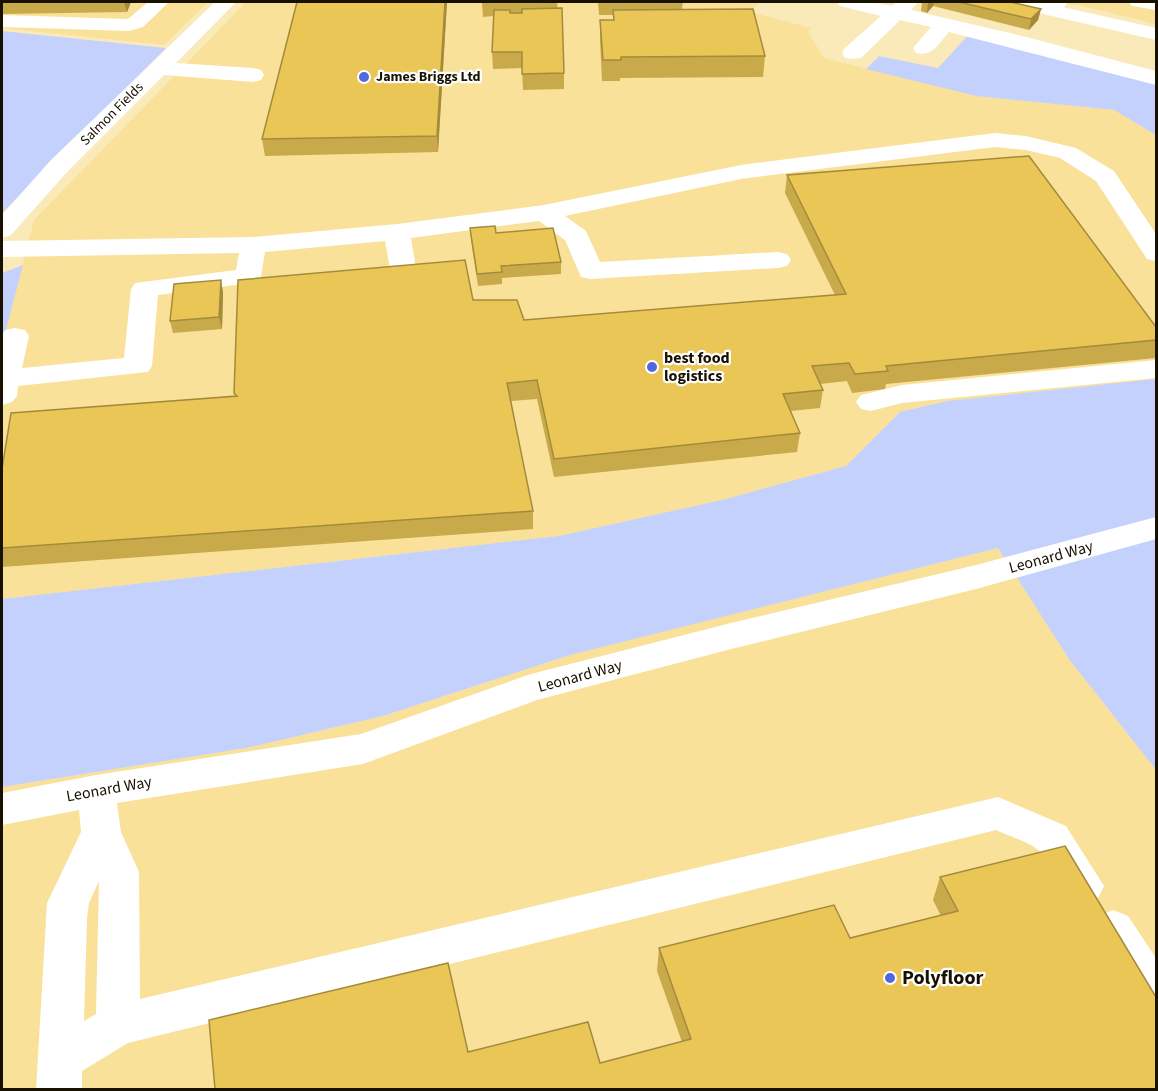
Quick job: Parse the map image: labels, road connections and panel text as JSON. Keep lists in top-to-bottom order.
{
  "streets": {
    "street": ["Salmon Fields", "Leonard Way"]
  },
  "places": ["James Briggs Ltd", "best food logistics", "Polyfloor"]
}
